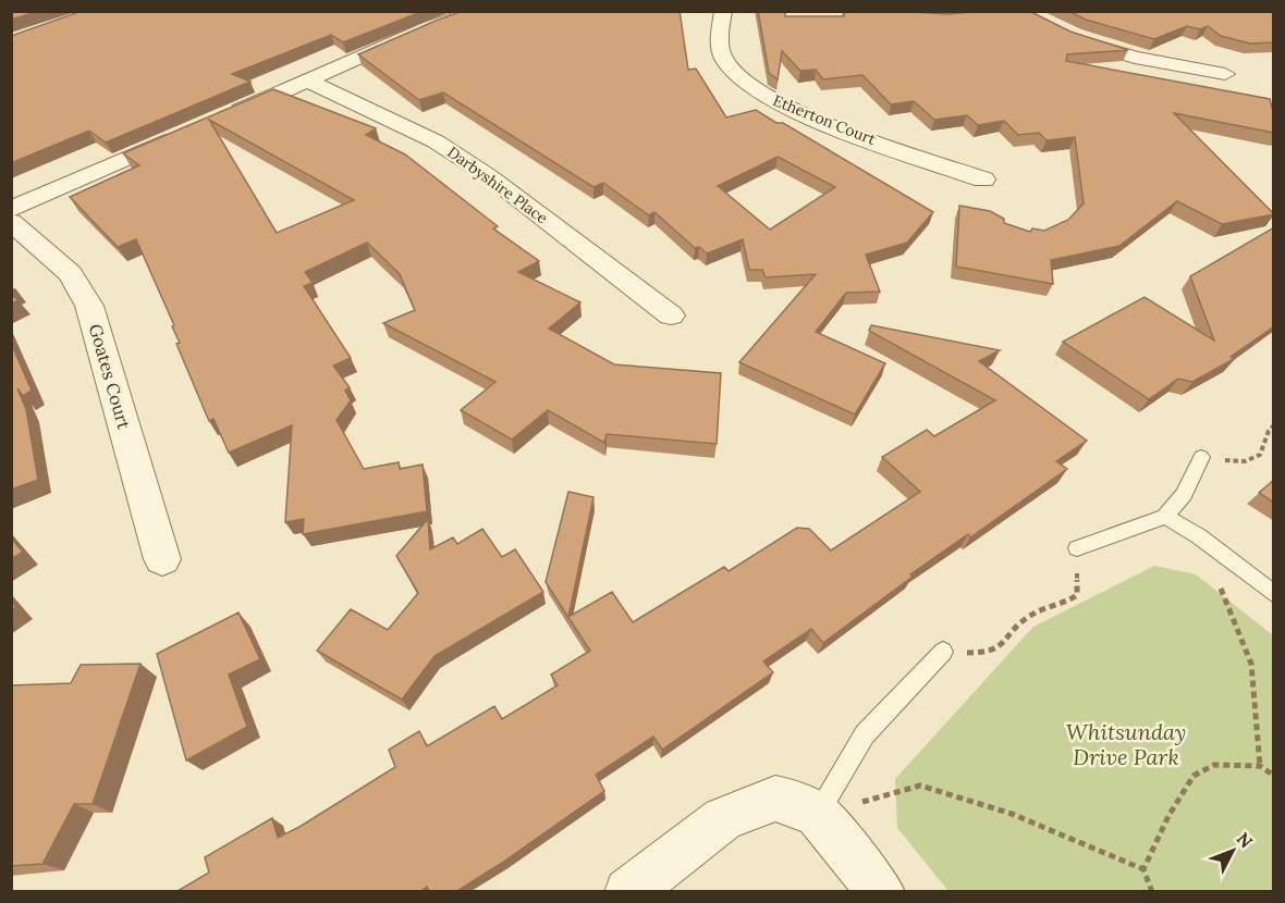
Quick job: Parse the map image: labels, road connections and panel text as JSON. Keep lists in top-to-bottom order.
{
  "streets": {
    "street": ["Etherton Court", "Darbyshire Place", "Goates Court"]
  },
  "parks": ["Whitsunday Drive Park"],
  "north": "top right"
}
